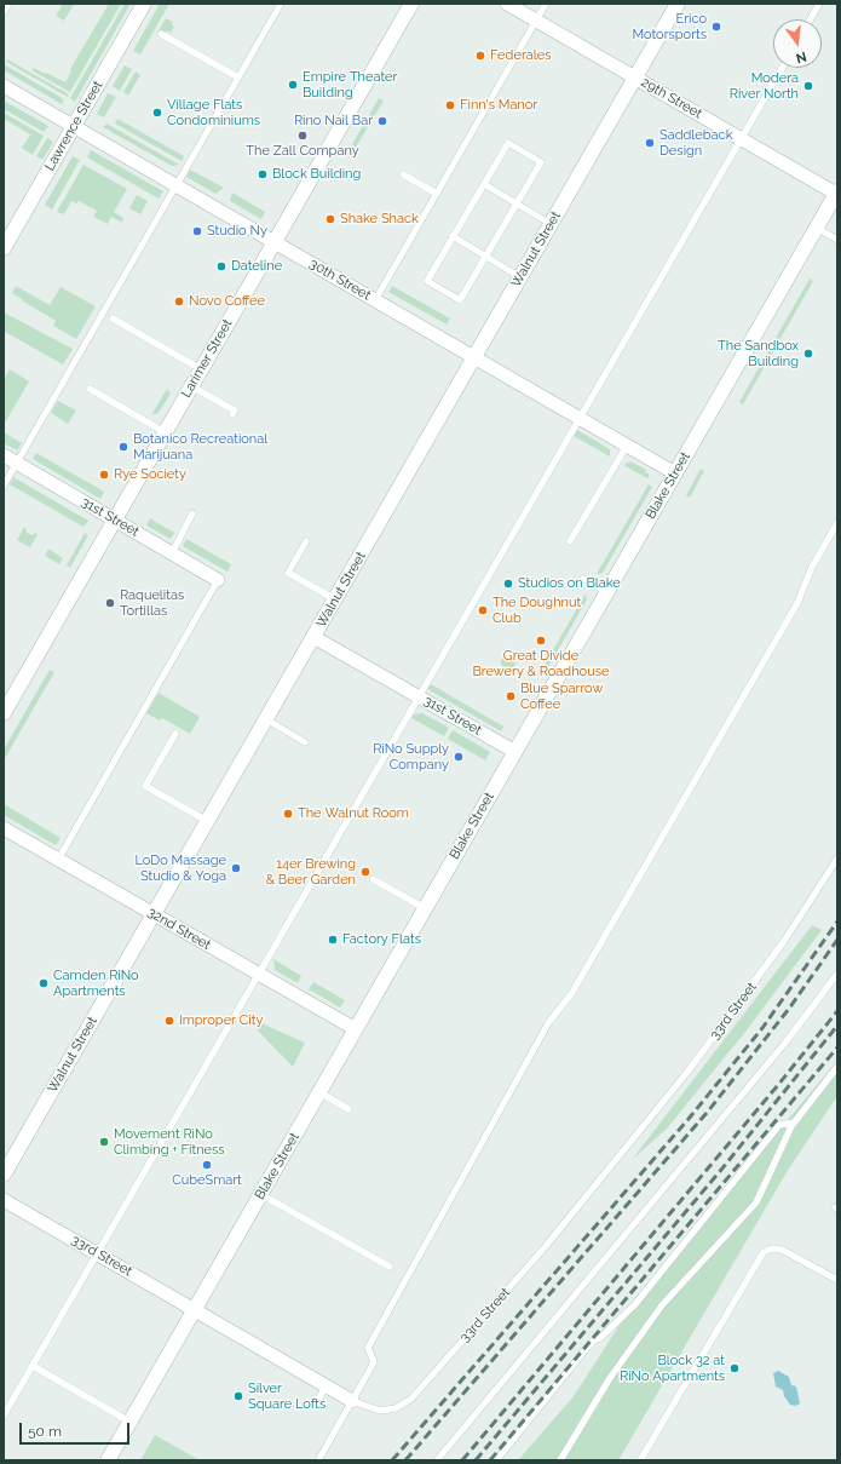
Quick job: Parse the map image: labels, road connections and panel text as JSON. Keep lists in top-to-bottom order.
{
  "streets": {
    "street": [
      "29th Street",
      "Lawrence Street",
      "Walnut Street",
      "30th Street",
      "Larimer Street",
      "Blake Street",
      "31st Street",
      "32nd Street",
      "33rd Street"
    ]
  },
  "crossings": [
    ["29th Street", "Walnut Street"],
    ["29th Street", "Blake Street"],
    ["Lawrence Street", "30th Street"],
    ["Walnut Street", "30th Street"],
    ["Walnut Street", "31st Street"],
    ["Walnut Street", "32nd Street"],
    ["30th Street", "Larimer Street"],
    ["30th Street", "Blake Street"],
    ["Larimer Street", "31st Street"],
    ["Blake Street", "31st Street"],
    ["Blake Street", "32nd Street"],
    ["Blake Street", "33rd Street"]
  ],
  "places": [
    "Erico Motorsports",
    "Federales",
    "Empire Theater Building",
    "Modera River North",
    "Finn's Manor",
    "Village Flats Condominiums",
    "Rino Nail Bar",
    "The Zall Company",
    "Saddleback Design",
    "Block Building",
    "Shake Shack",
    "Studio Ny",
    "Dateline",
    "Novo Coffee",
    "The Sandbox Building",
    "Botanico Recreational Marijuana",
    "Rye Society",
    "Studios on Blake",
    "Raquelitas Tortillas",
    "The Doughnut Club",
    "Great Divide Brewery & Roadhouse",
    "Blue Sparrow Coffee",
    "RiNo Supply Company",
    "The Walnut Room",
    "LoDo Massage Studio & Yoga",
    "14er Brewing & Beer Garden",
    "Factory Flats",
    "Camden RiNo Apartments",
    "Improper City",
    "Movement RiNo Climbing + Fitness",
    "CubeSmart",
    "Block 32 at RiNo Apartments",
    "Silver Square Lofts"
  ],
  "scale_bar": "50 m",
  "north": "bottom"
}
